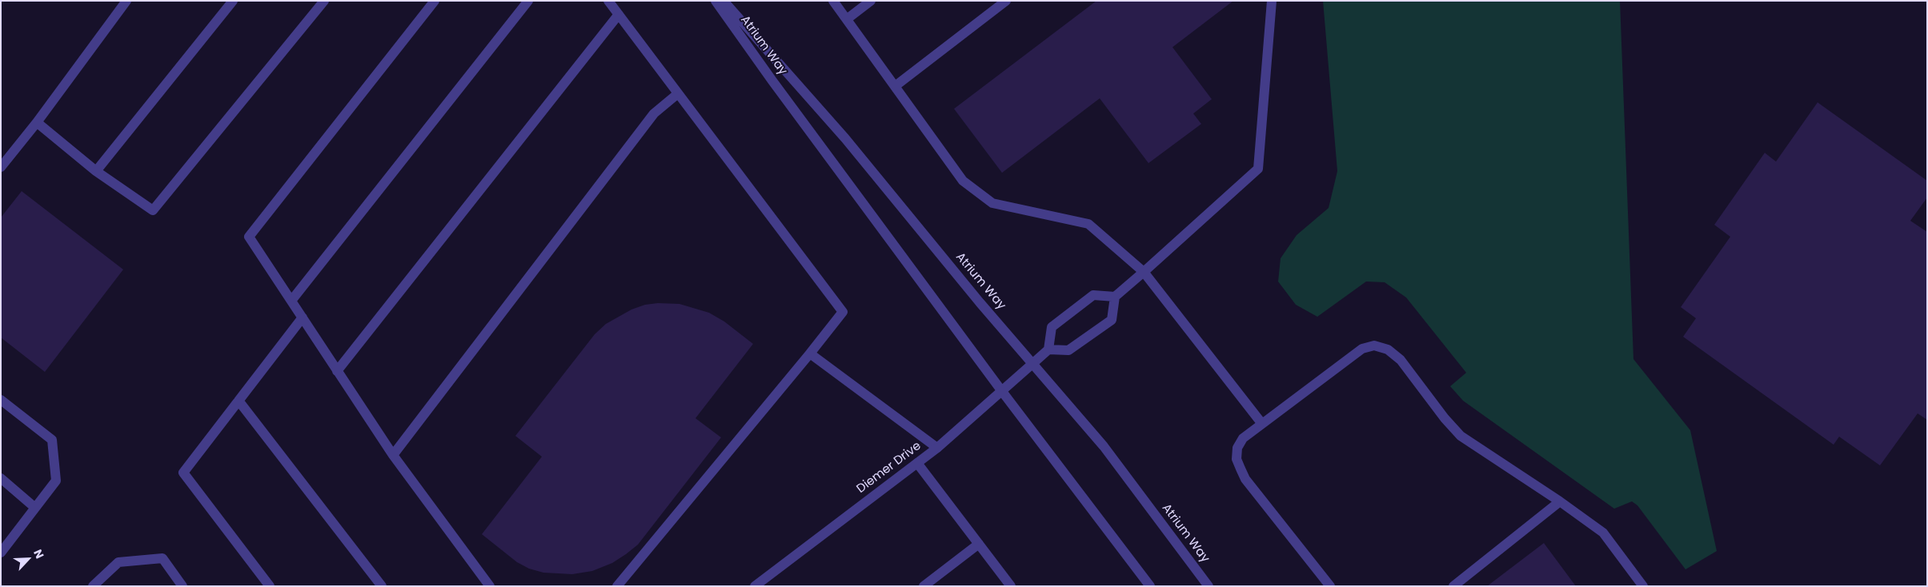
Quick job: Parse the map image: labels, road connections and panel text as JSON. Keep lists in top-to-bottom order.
{
  "streets": {
    "street": ["Atrium Way", "Diemer Drive"]
  },
  "crossings": [
    ["Atrium Way", "Diemer Drive"]
  ],
  "north": "top right"
}
